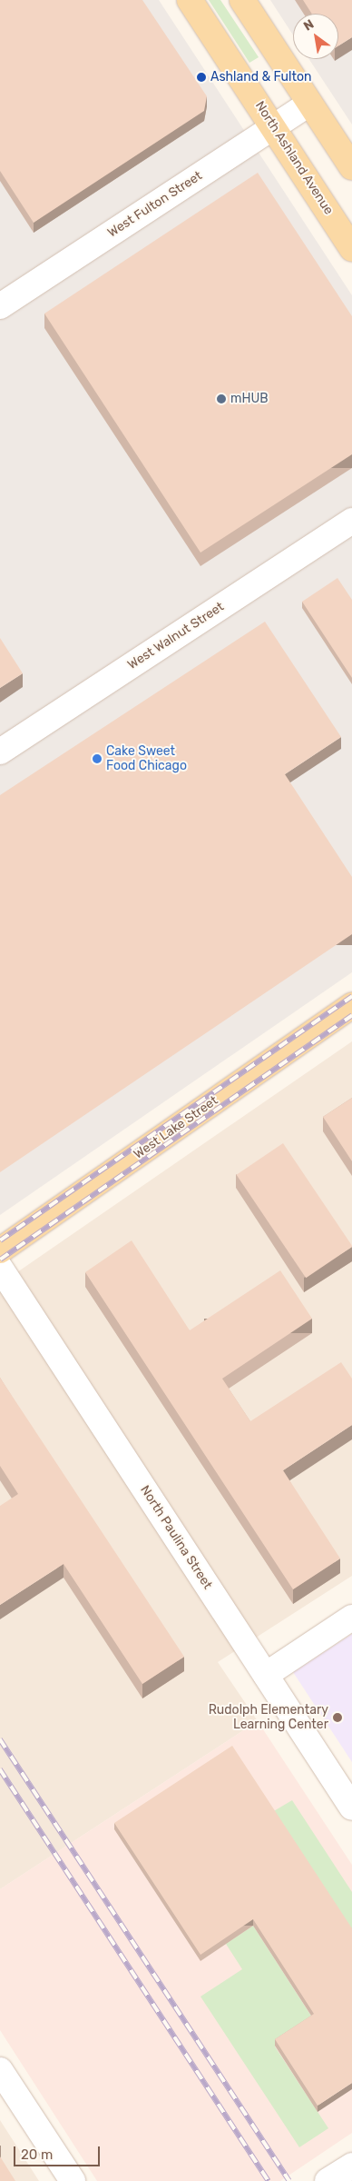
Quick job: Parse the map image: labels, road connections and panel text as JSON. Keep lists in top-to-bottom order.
{
  "streets": {
    "main road": ["North Ashland Avenue", "West Lake Street"],
    "street": ["West Fulton Street", "West Walnut Street", "North Paulina Street"]
  },
  "crossings": [
    ["North Ashland Avenue", "West Fulton Street"]
  ],
  "places": [
    "Ashland & Fulton",
    "mHUB",
    "Cake Sweet Food Chicago",
    "Rudolph Elementary Learning Center"
  ],
  "scale_bar": "20 m",
  "north": "top left"
}
